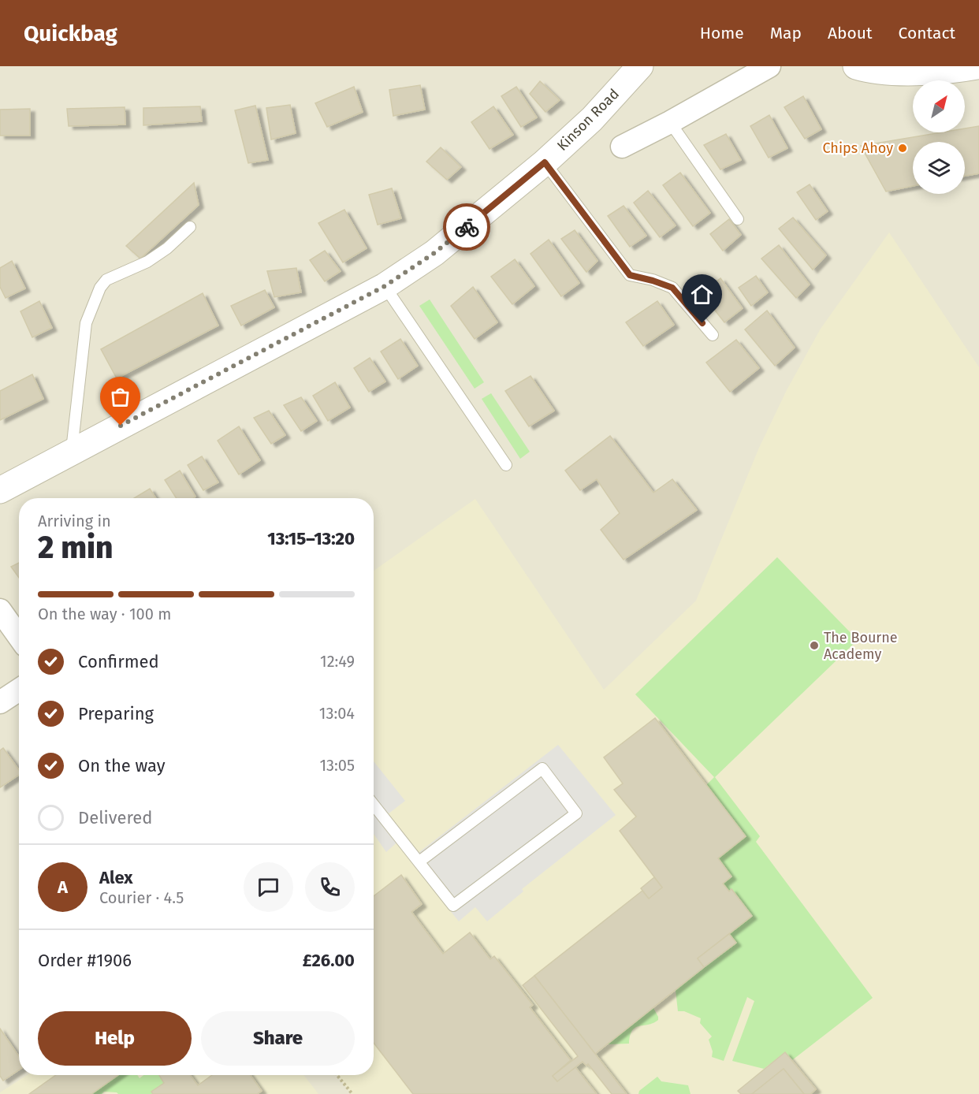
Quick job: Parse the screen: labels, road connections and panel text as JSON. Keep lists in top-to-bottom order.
{
  "streets": {
    "street": ["Kinson Road"]
  },
  "places": ["Chips Ahoy", "The Bourne Academy"],
  "north": "top right",
  "page": {
    "header": "Quickbag",
    "nav": [
      "Home",
      "Map",
      "About",
      "Contact"
    ],
    "heading": ["2 min", "Arriving in", "13:15–13:20"],
    "panel": [
      "Alex",
      "Courier · 4.5",
      "Order #1906",
      "£26.00"
    ],
    "bar": "On the way · 100 m",
    "list": [
      ["Confirmed", "12:49"],
      ["Preparing", "13:04"],
      ["On the way", "13:05"],
      "Delivered"
    ],
    "round": "A",
    "buttons": ["Help", "Share"]
  }
}
